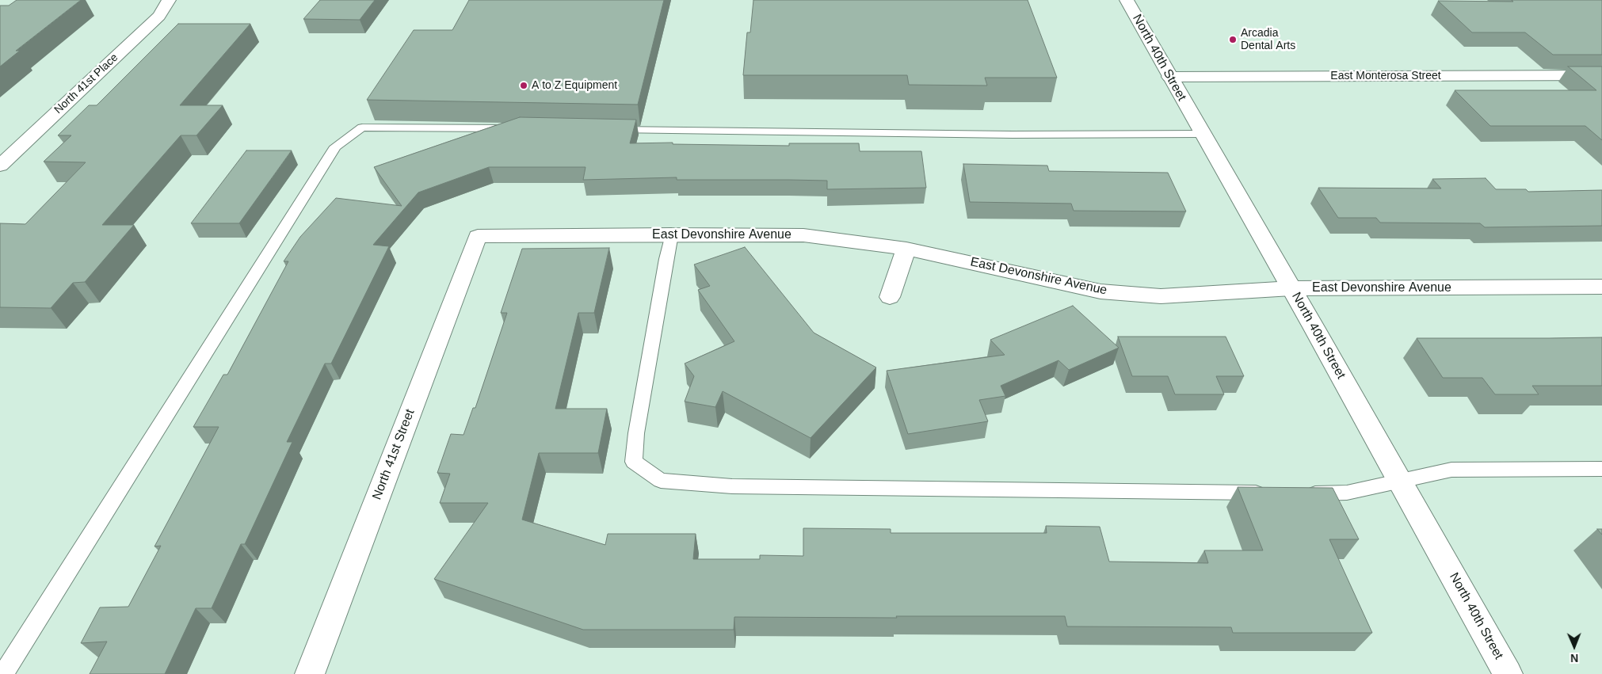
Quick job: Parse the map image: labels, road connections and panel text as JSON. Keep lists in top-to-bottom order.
{
  "streets": {
    "street": [
      "North 40th Street",
      "East Monterosa Street",
      "North 41st Place",
      "East Devonshire Avenue",
      "North 41st Street"
    ]
  },
  "crossings": [
    ["North 40th Street", "East Monterosa Street"],
    ["North 40th Street", "East Devonshire Avenue"],
    ["East Devonshire Avenue", "North 41st Street"]
  ],
  "places": ["Arcadia Dental Arts", "A to Z Equipment"],
  "north": "bottom"
}
